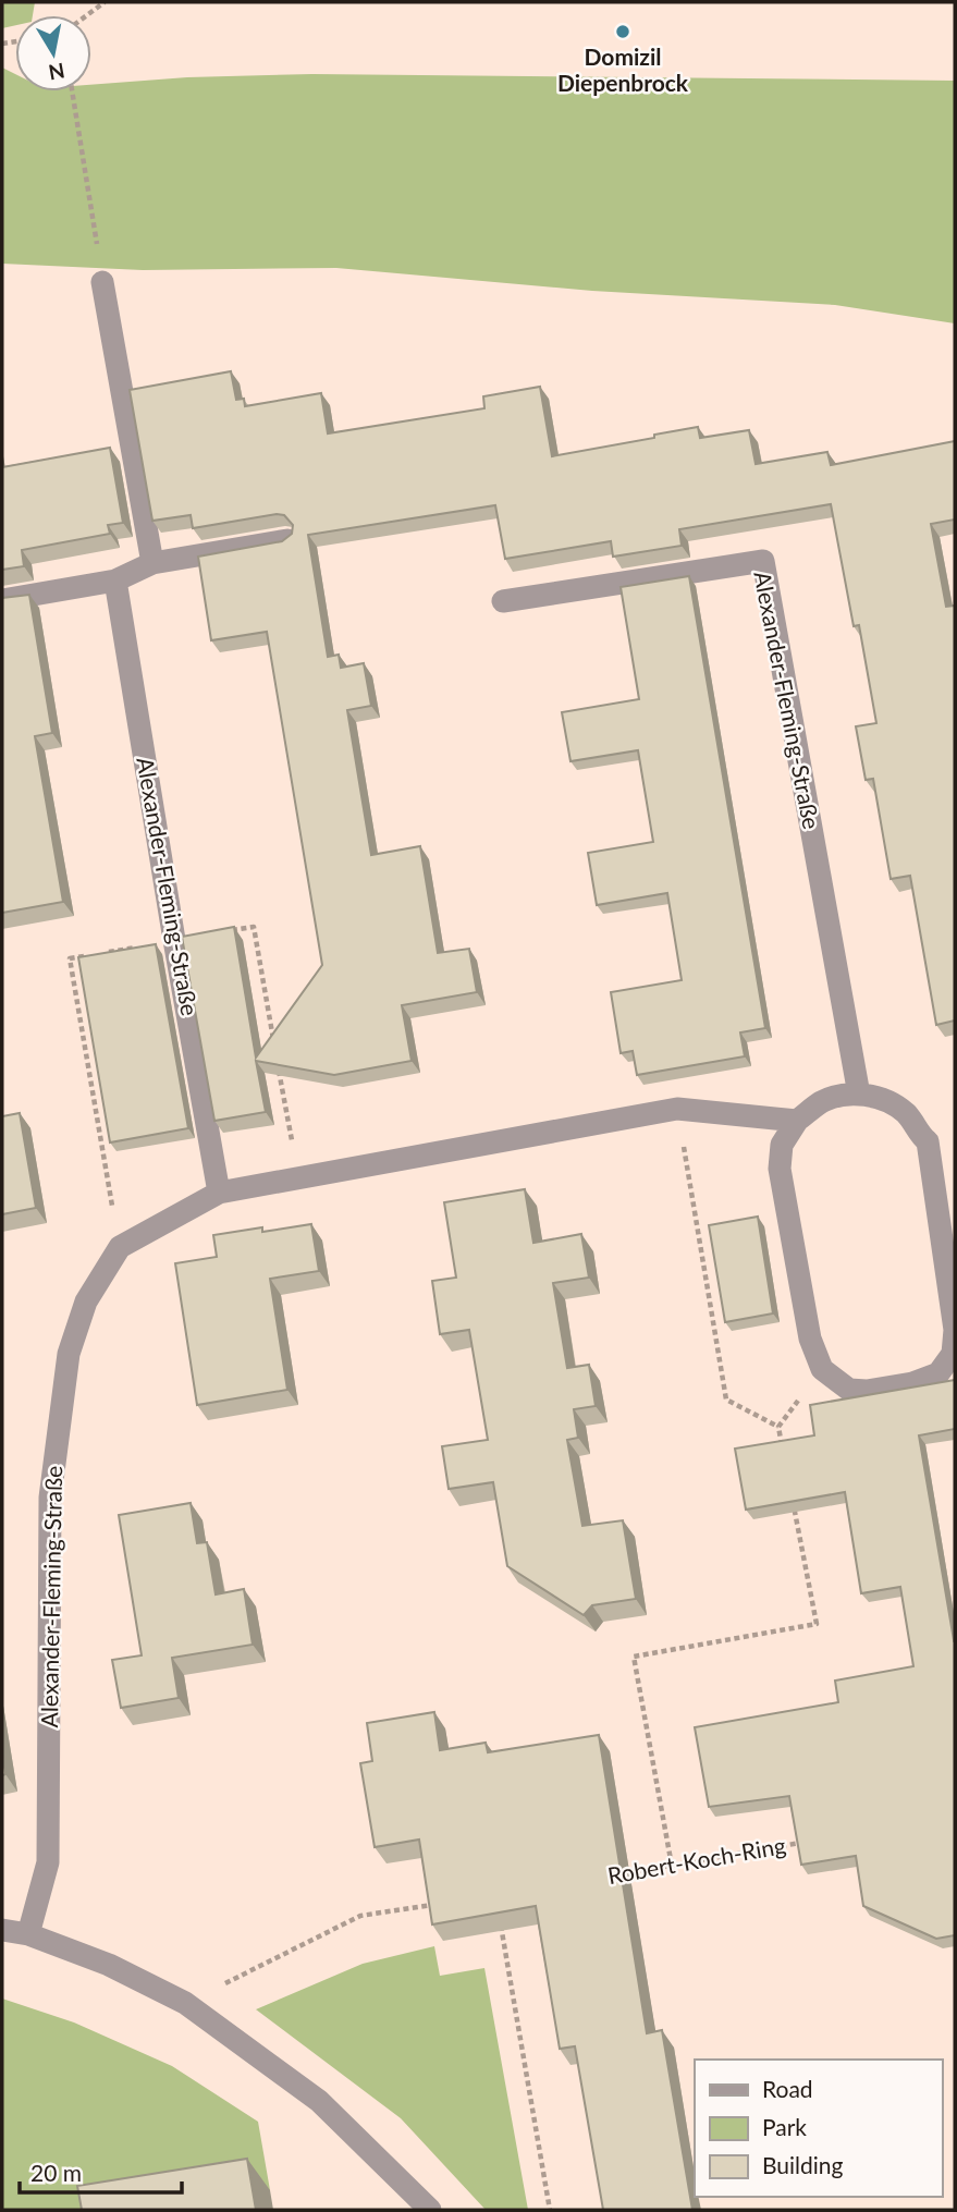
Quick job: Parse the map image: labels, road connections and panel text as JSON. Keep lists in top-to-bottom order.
{
  "streets": {
    "street": ["Alexander-Fleming-Straße"],
    "path": ["Robert-Koch-Ring"]
  },
  "places": ["Domizil Diepenbrock"],
  "legend": ["Road", "Park", "Building"],
  "scale_bar": "20 m",
  "north": "bottom"
}
